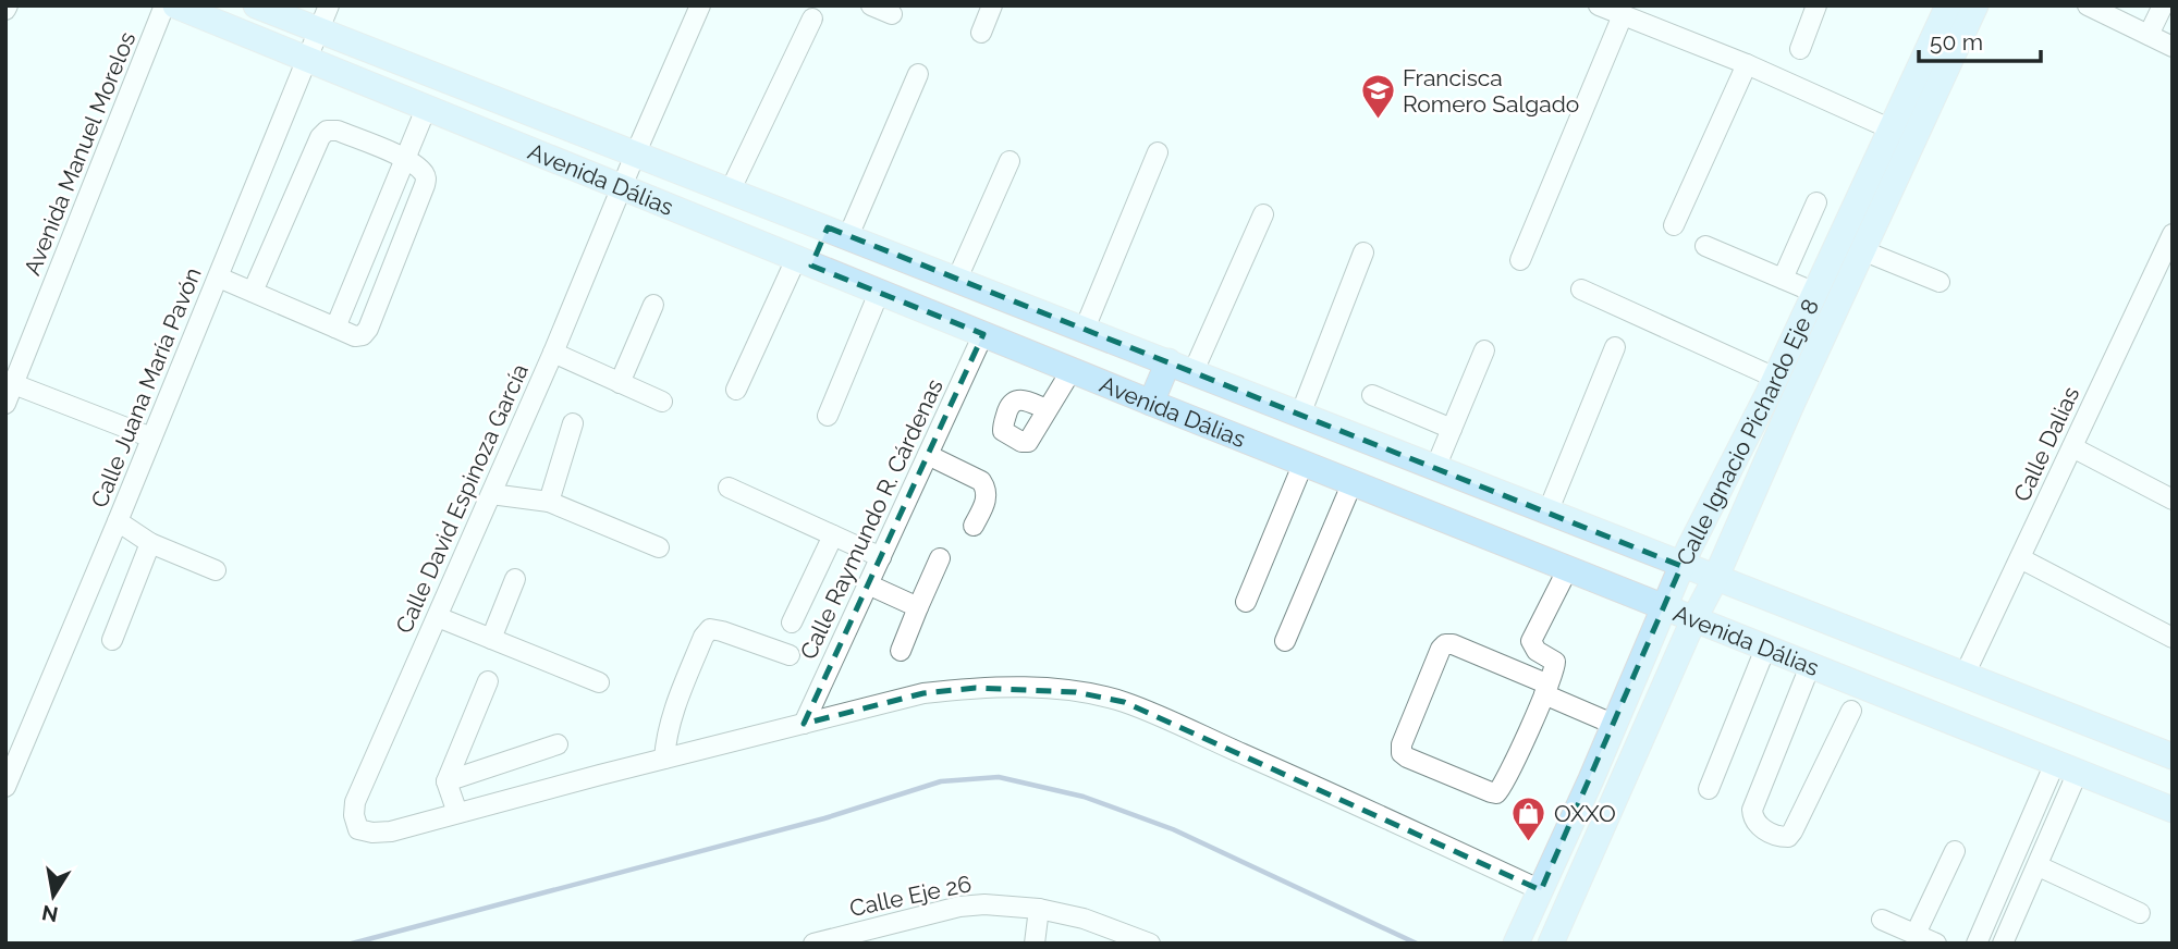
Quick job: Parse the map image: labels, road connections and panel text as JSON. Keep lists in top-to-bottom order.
{
  "streets": {
    "main road": ["Avenida Dálias", "Calle Ignacio Pichardo Eje 8"],
    "street": [
      "Avenida Manuel Morelos",
      "Calle Juana María Pavón",
      "Calle Dalias",
      "Calle David Espinoza García",
      "Calle Raymundo R. Cárdenas",
      "Calle Eje 26"
    ]
  },
  "crossings": [
    ["Avenida Dálias", "Calle Juana María Pavón"],
    ["Avenida Dálias", "Calle Ignacio Pichardo Eje 8"],
    ["Avenida Dálias", "Calle Dalias"],
    ["Avenida Dálias", "Calle David Espinoza García"],
    ["Avenida Dálias", "Calle Raymundo R. Cárdenas"]
  ],
  "places": {
    "school or university": ["Francisca Romero Salgado"],
    "shop": ["OXXO"]
  },
  "scale_bar": "50 m",
  "north": "bottom"
}
